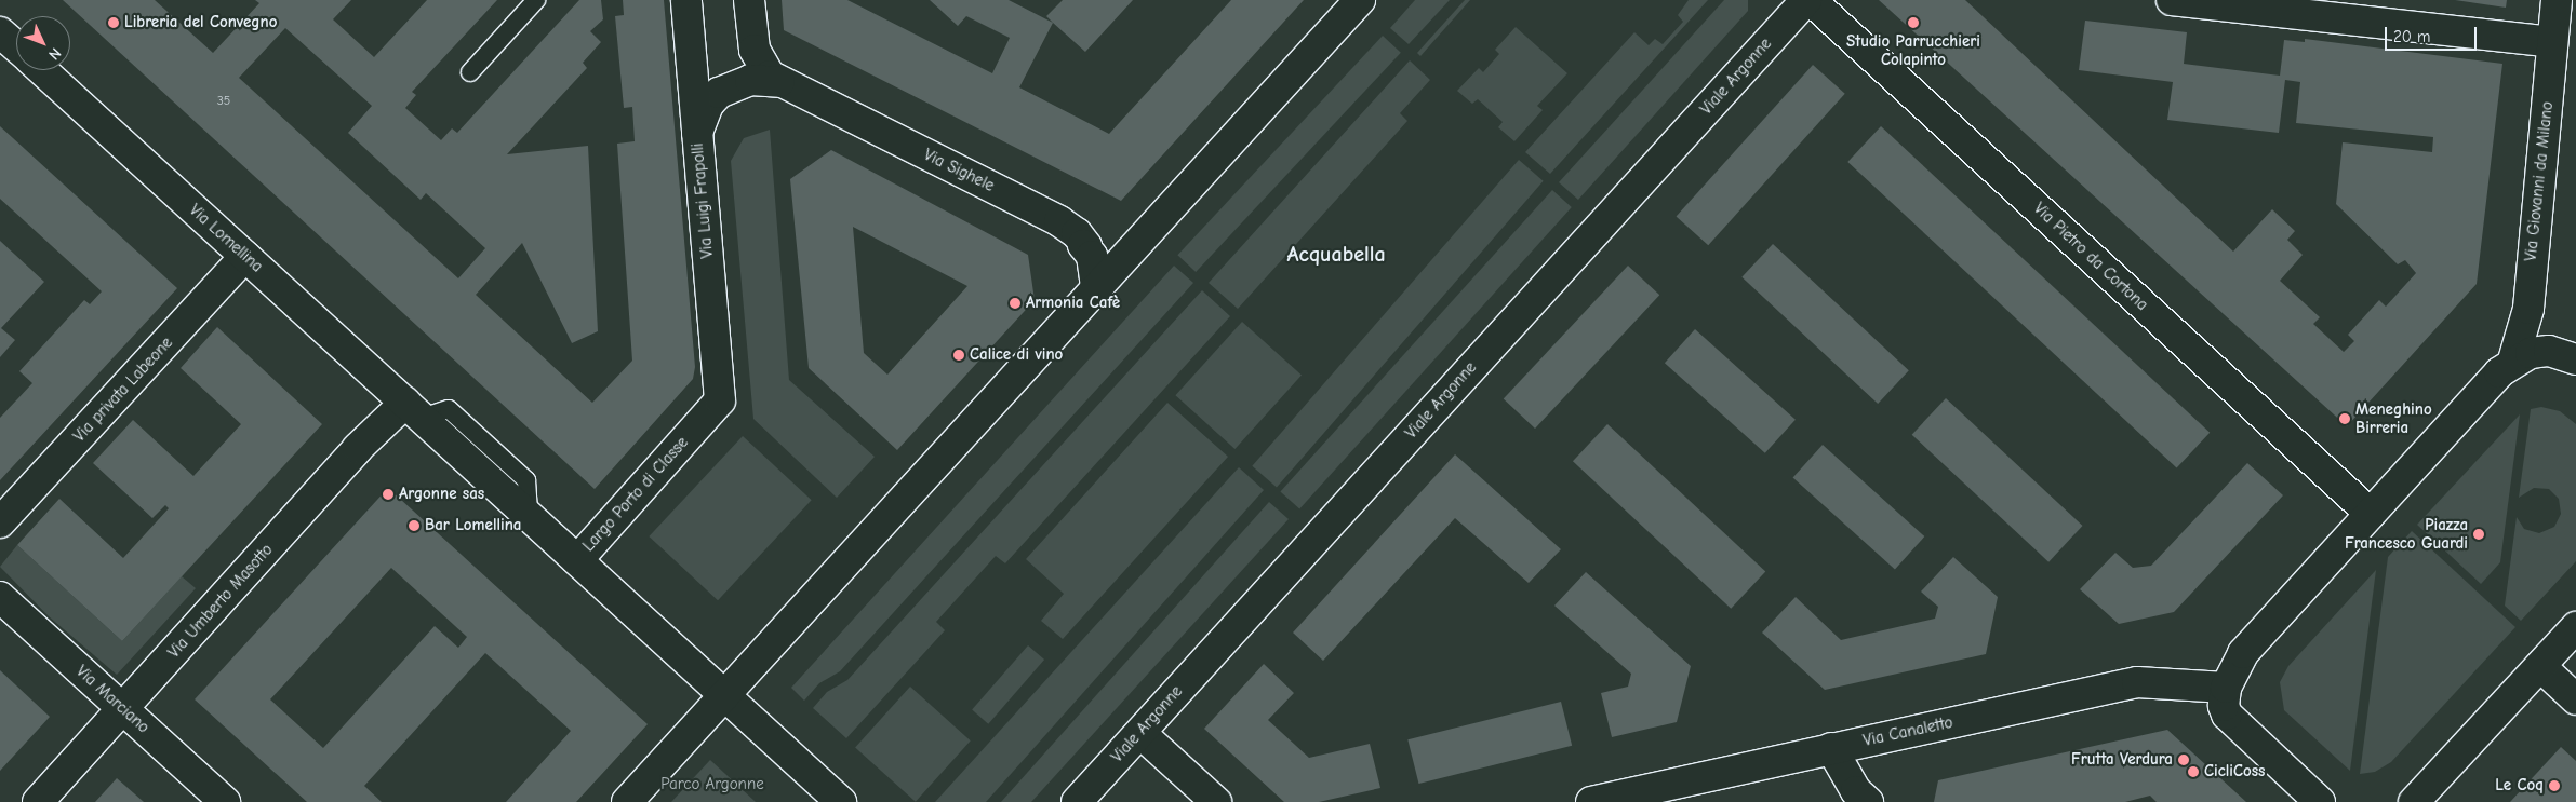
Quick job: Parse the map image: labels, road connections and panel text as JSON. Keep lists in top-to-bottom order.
{
  "streets": {
    "street": [
      "Viale Argonne",
      "Via Sighele",
      "Via Giovanni da Milano",
      "Via Luigi Frapolli",
      "Via Lomellina",
      "Via Pietro da Cortona",
      "Via privata Labeone",
      "Largo Porto di Classe",
      "Via Umberto Masotto",
      "Via Marciano",
      "Via Canaletto"
    ]
  },
  "crossings": [
    ["Via Luigi Frapolli", "Largo Porto di Classe"],
    ["Via Lomellina", "Via privata Labeone"],
    ["Via Lomellina", "Largo Porto di Classe"],
    ["Via Lomellina", "Via Umberto Masotto"],
    ["Via Umberto Masotto", "Via Marciano"]
  ],
  "districts": ["Acquabella"],
  "parks": ["Parco Argonne"],
  "places": [
    "Libreria del Convegno",
    "Studio Parrucchieri Colapinto",
    "Armonia Cafè",
    "Calice di vino",
    "Meneghino Birreria",
    "Argonne sas",
    "Bar Lomellina",
    "Piazza Francesco Guardi",
    "Frutta Verdura",
    "CicliCoss",
    "Le Coq"
  ],
  "house_numbers": ["35"],
  "scale_bar": "20 m",
  "north": "bottom right"
}
